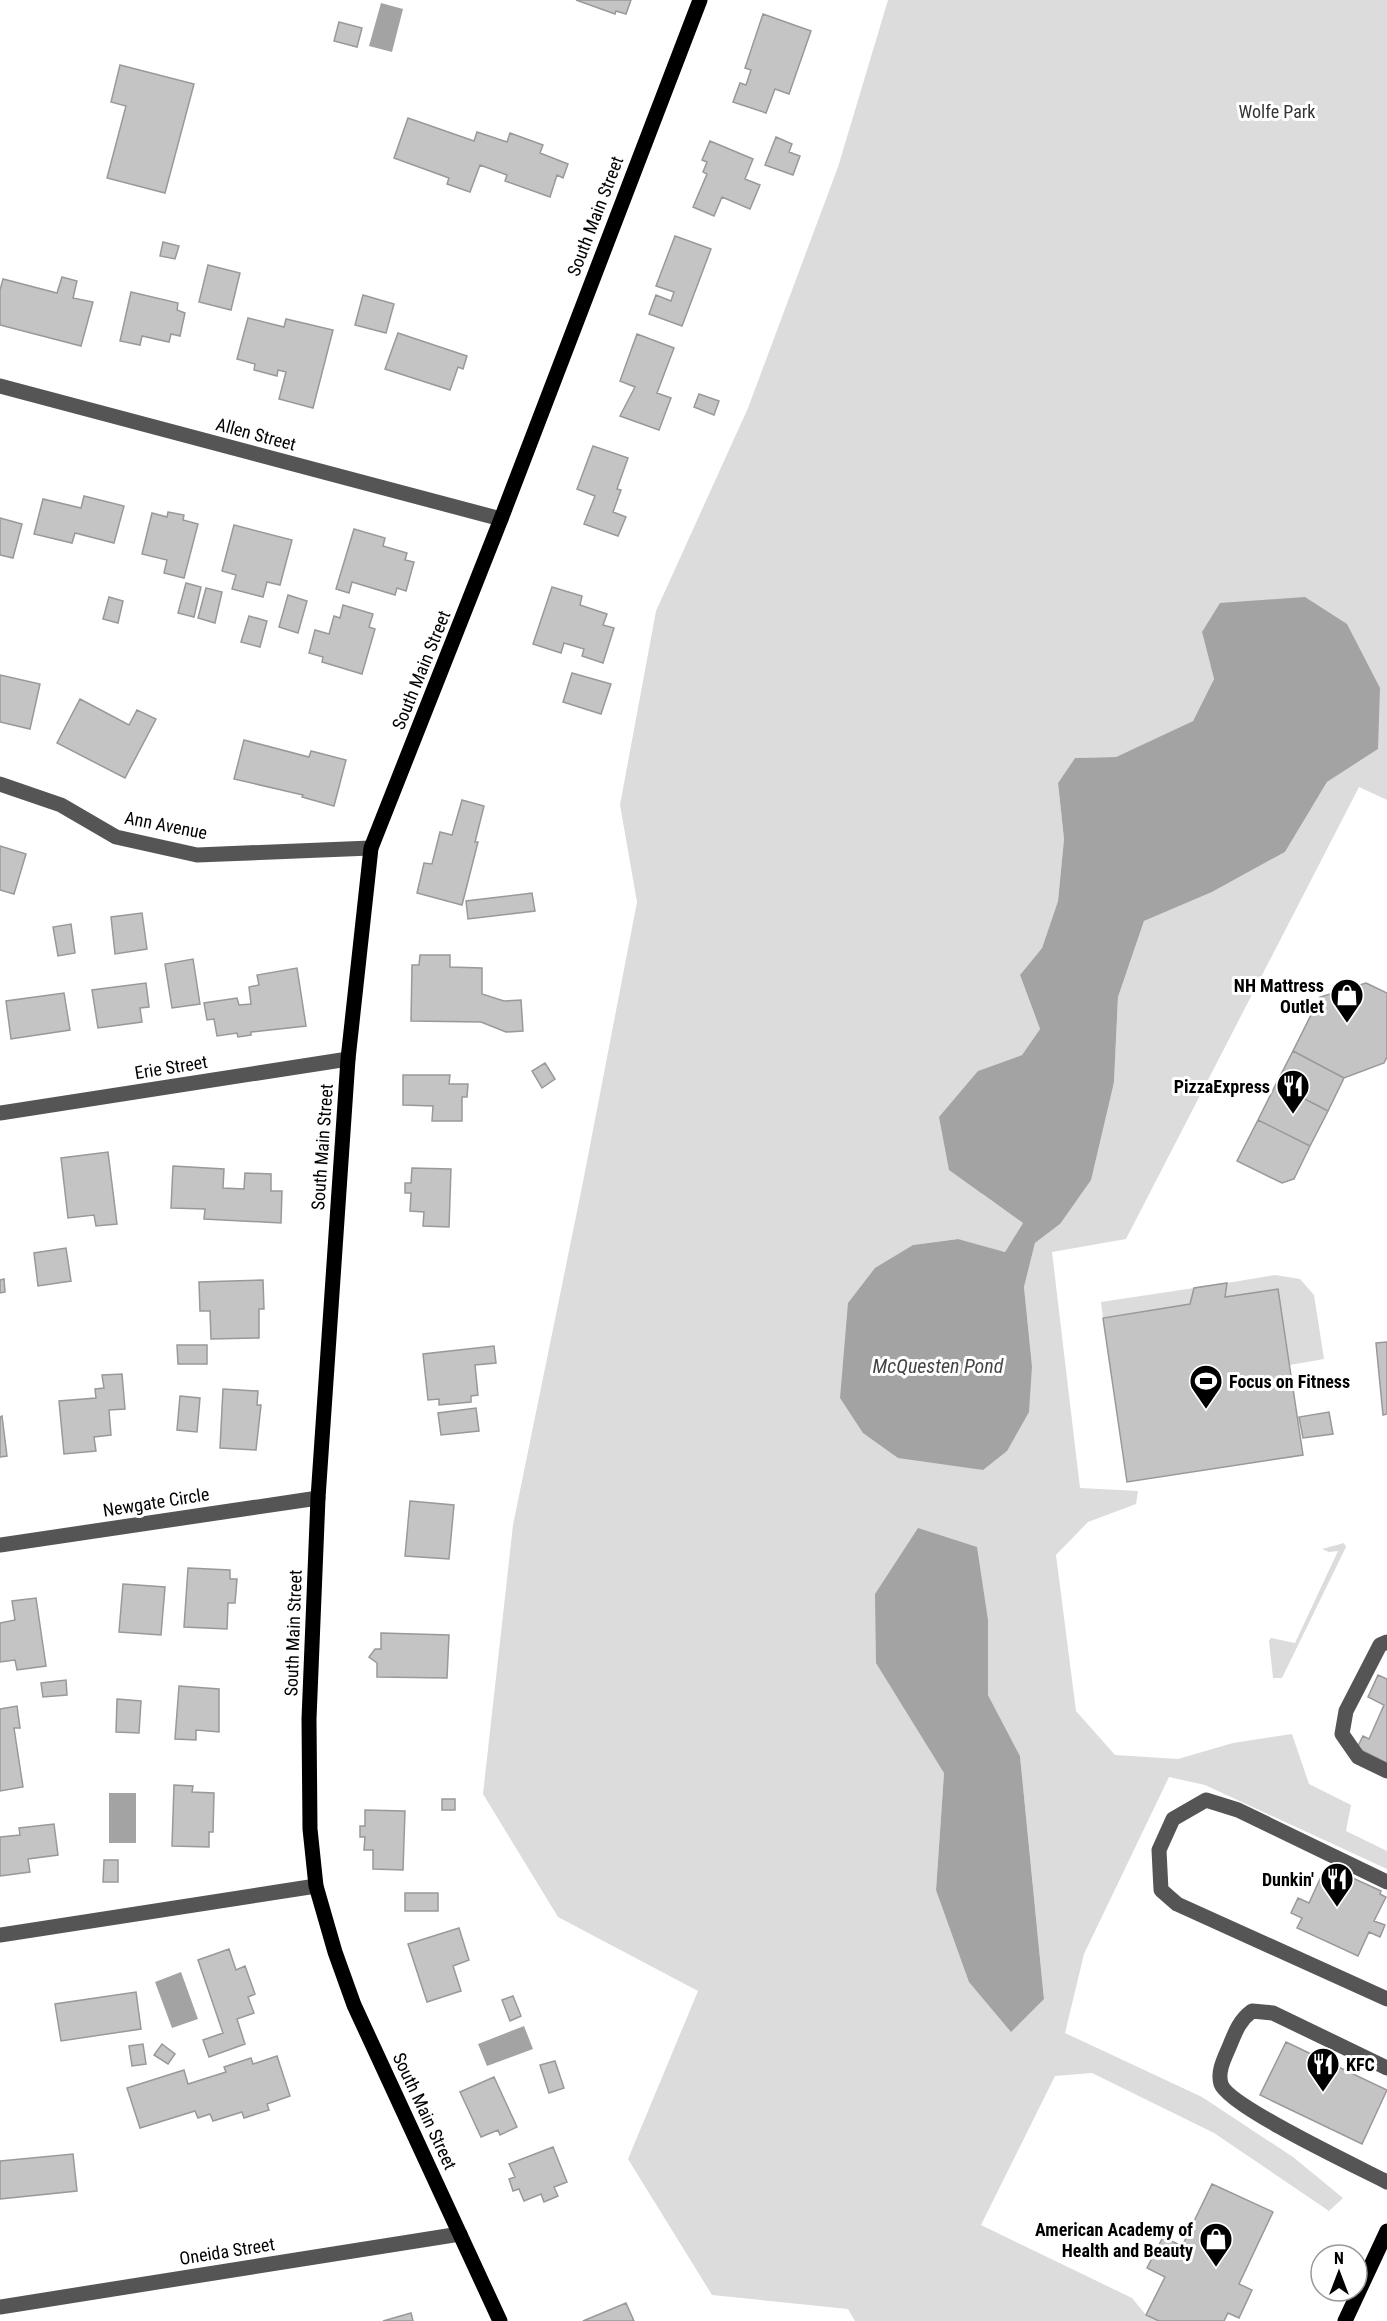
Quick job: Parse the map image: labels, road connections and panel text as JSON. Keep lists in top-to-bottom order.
{
  "streets": {
    "main road": ["South Main Street"],
    "street": [
      "Allen Street",
      "Ann Avenue",
      "Erie Street",
      "Newgate Circle",
      "Oneida Street"
    ]
  },
  "crossings": [
    ["South Main Street", "Allen Street"],
    ["South Main Street", "Ann Avenue"],
    ["South Main Street", "Erie Street"],
    ["South Main Street", "Newgate Circle"],
    ["South Main Street", "Oneida Street"]
  ],
  "water": ["McQuesten Pond"],
  "parks": ["Wolfe Park"],
  "places": {
    "shop": ["NH Mattress Outlet", "American Academy of Health and Beauty"],
    "restaurant": ["PizzaExpress", "Dunkin'", "KFC"],
    "sports": ["Focus on Fitness"]
  },
  "north": "top"
}
